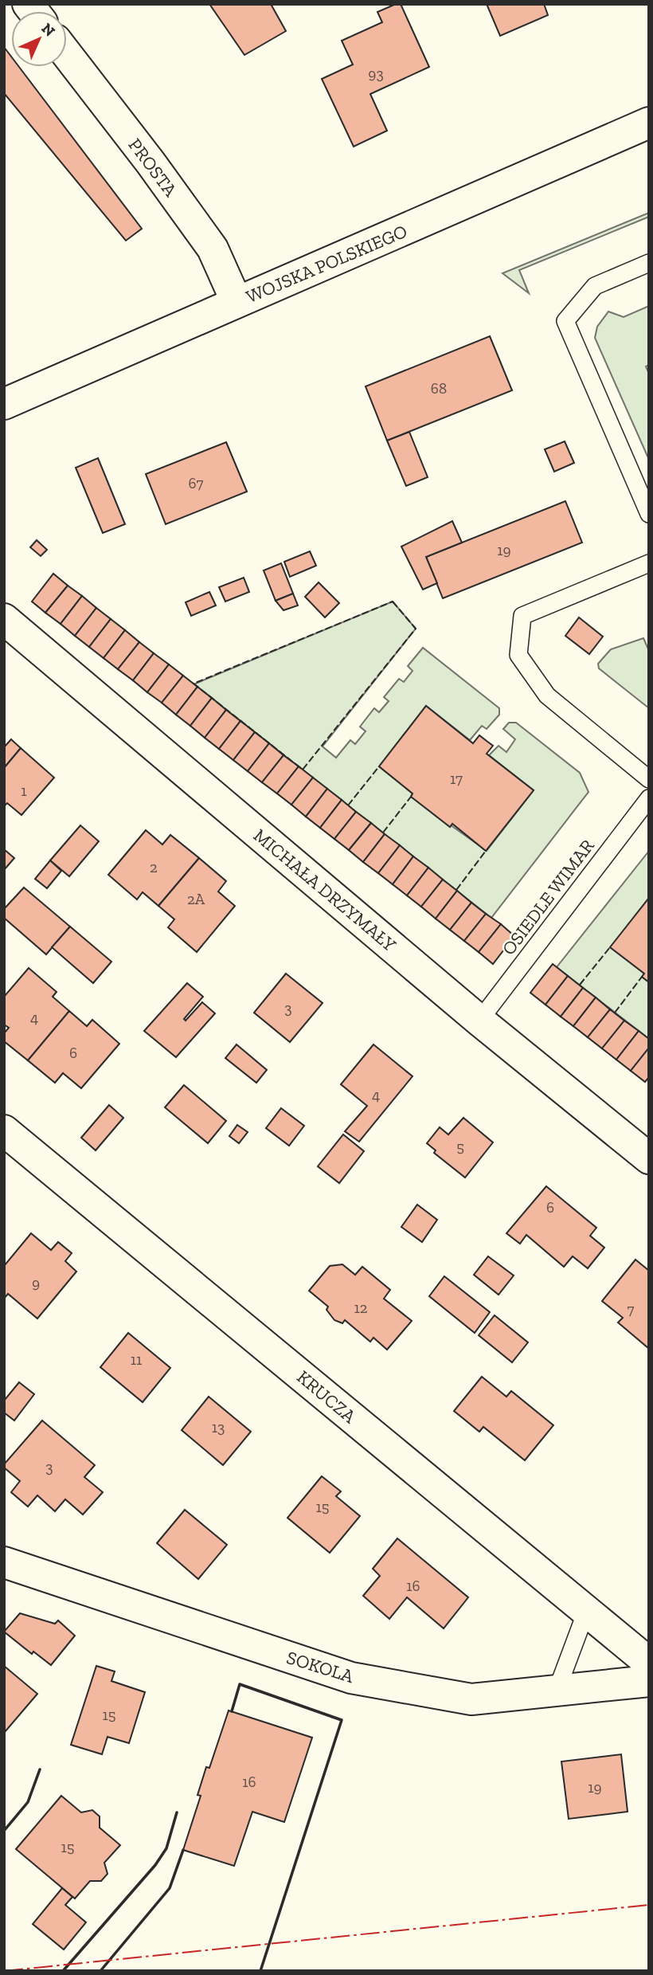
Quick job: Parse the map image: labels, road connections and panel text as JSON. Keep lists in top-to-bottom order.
{
  "streets": {
    "street": [
      "PROSTA",
      "WOJSKA POLSKIEGO",
      "MICHAŁA DRZYMAŁY",
      "KRUCZA",
      "SOKOLA"
    ],
    "lane": ["OSIEDLE WIMAR"]
  },
  "crossings": [
    ["PROSTA", "WOJSKA POLSKIEGO"],
    ["MICHAŁA DRZYMAŁY", "OSIEDLE WIMAR"]
  ],
  "house_numbers": [
    "93",
    "68",
    "67",
    "19",
    "17",
    "1",
    "2",
    "2A",
    "3",
    "4",
    "6",
    "4",
    "5",
    "6",
    "9",
    "12",
    "7",
    "11",
    "13",
    "3",
    "15",
    "16",
    "15",
    "16",
    "19",
    "15"
  ],
  "north": "top right"
}
